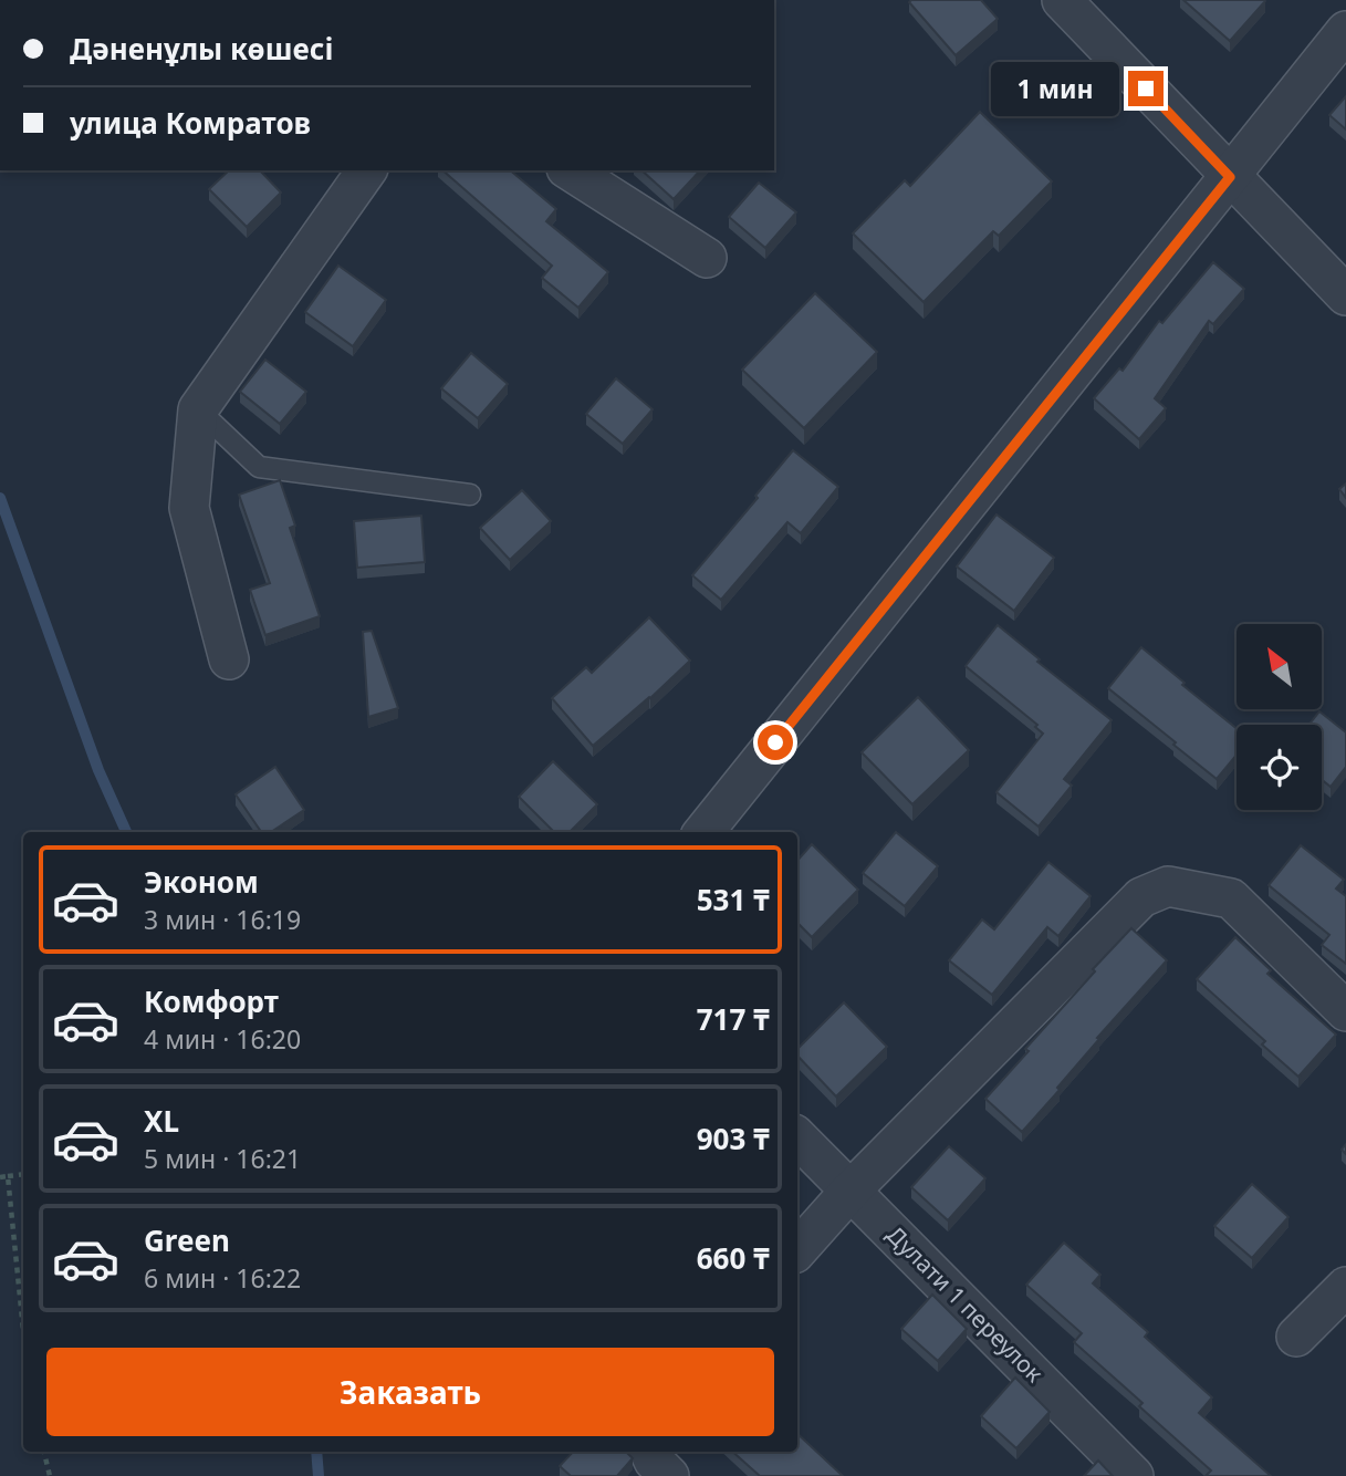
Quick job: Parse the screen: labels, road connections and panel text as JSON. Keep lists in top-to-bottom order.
{
  "streets": {
    "street": ["Дулати 1 переулок"]
  },
  "north": "top left",
  "page": {
    "banner": ["Дәненұлы көшесі", "улица Комратов"],
    "bubble": "1 мин",
    "list": [
      {
        "name": "Эконом",
        "note": "3 мин · 16:19",
        "value": "531 ₸"
      },
      {
        "name": "Комфорт",
        "note": "4 мин · 16:20",
        "value": "717 ₸"
      },
      {
        "name": "XL",
        "note": "5 мин · 16:21",
        "value": "903 ₸"
      },
      {
        "name": "Green",
        "note": "6 мин · 16:22",
        "value": "660 ₸"
      }
    ],
    "buttons": "Заказать"
  }
}
